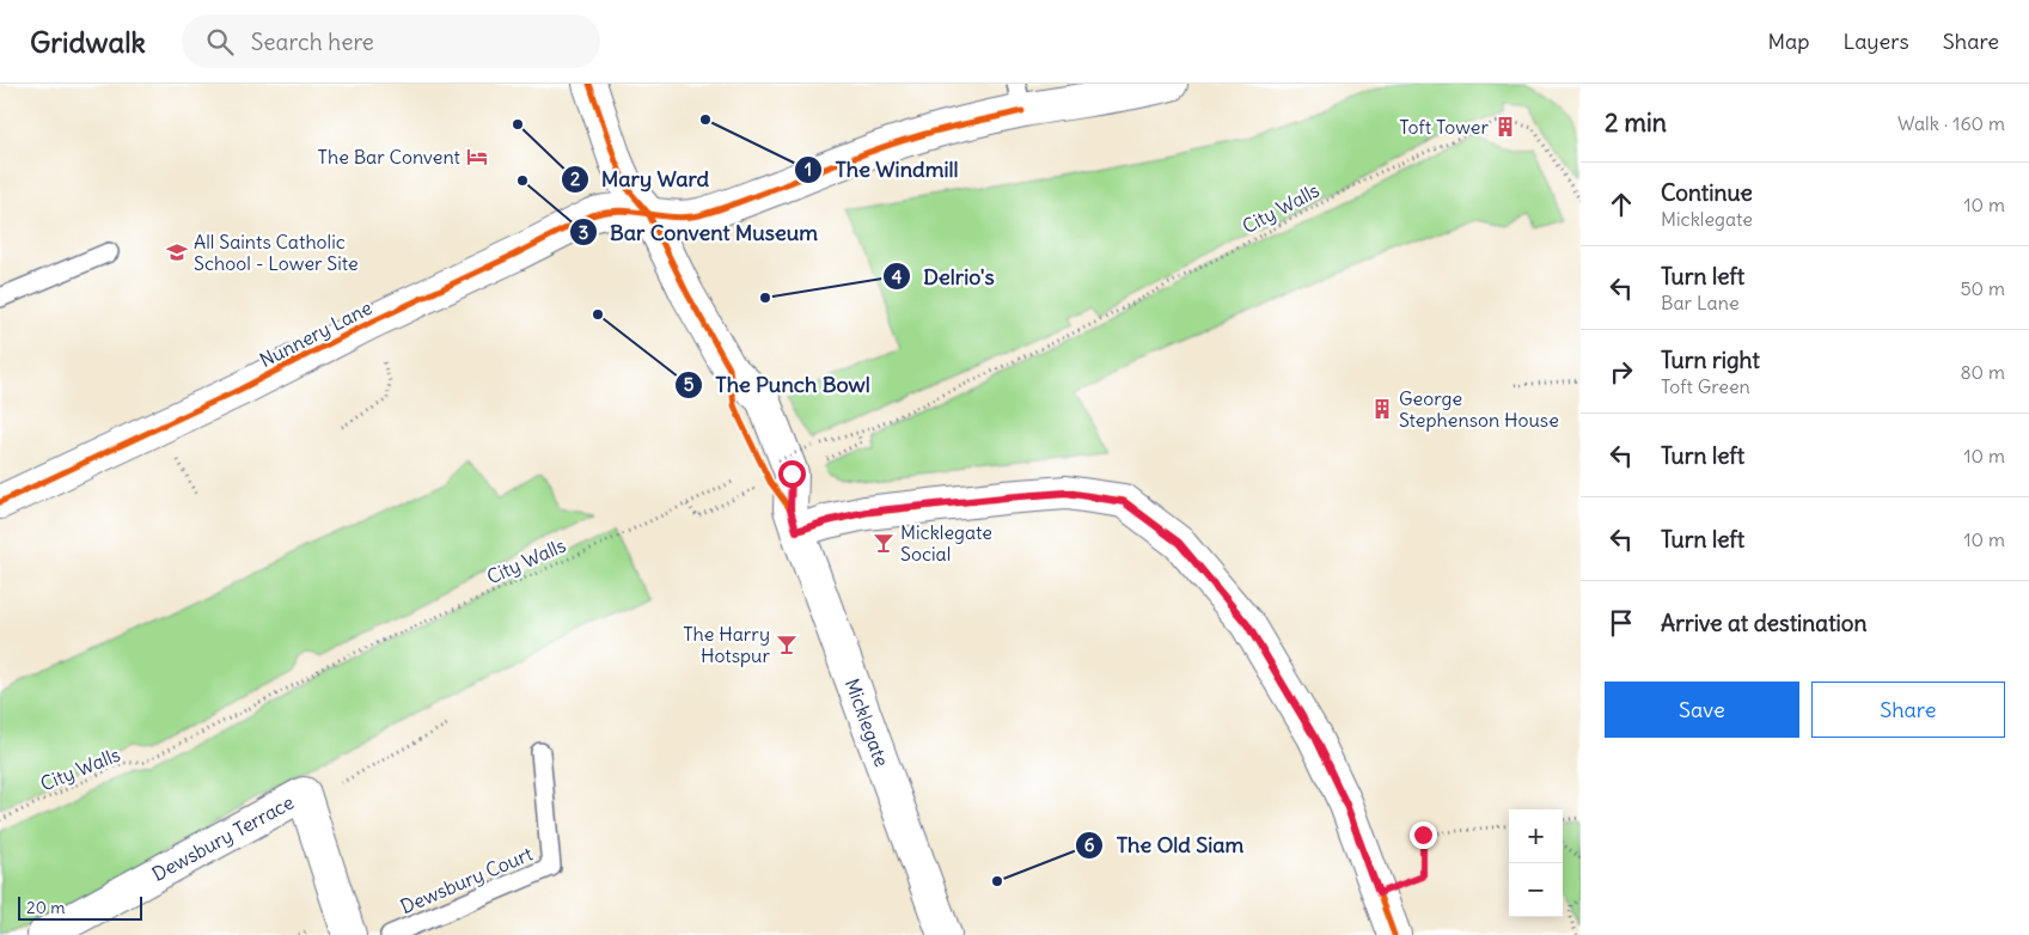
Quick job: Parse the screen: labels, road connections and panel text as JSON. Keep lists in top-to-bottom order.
{
  "streets": {
    "street": ["Nunnery Lane", "Micklegate", "Dewsbury Terrace"],
    "lane": ["Dewsbury Court"],
    "path": ["City Walls"]
  },
  "crossings": [
    ["Nunnery Lane", "Micklegate"]
  ],
  "places": {
    "other": [
      "The Windmill",
      "Mary Ward",
      "Bar Convent Museum",
      "Delrio's",
      "The Punch Bowl",
      "The Old Siam"
    ],
    "building": ["Toft Tower", "George Stephenson House"],
    "hotel": ["The Bar Convent"],
    "school or university": ["All Saints Catholic School - Lower Site"],
    "bar": ["Micklegate Social", "The Harry Hotspur"]
  },
  "scale_bar": "20 m",
  "page": {
    "header": "Gridwalk",
    "search": "Search here",
    "nav": ["Map", "Layers", "Share"],
    "heading": ["2 min", "Walk · 160 m"],
    "list": [
      ["Continue", "Micklegate", "10 m"],
      ["Turn left", "Bar Lane", "50 m"],
      ["Turn right", "Toft Green", "80 m"],
      ["Turn left", "10 m"],
      ["Turn left", "10 m"],
      "Arrive at destination"
    ],
    "buttons": ["Save", "Share"],
    "map_buttons": ["+", "−"],
    "scale": "20 m"
  }
}
